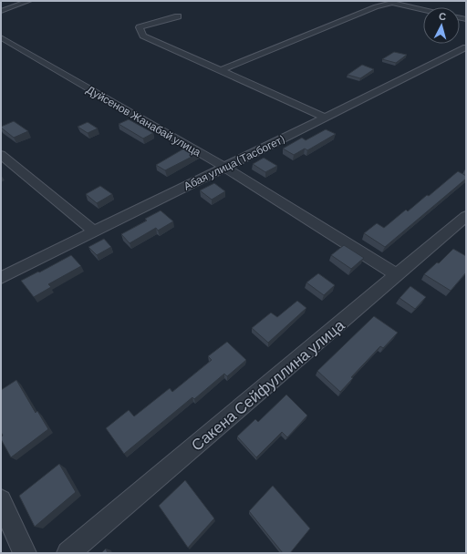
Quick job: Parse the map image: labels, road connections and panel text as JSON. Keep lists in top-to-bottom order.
{
  "streets": {
    "street": ["Дуйсенов Жанабай улица", "Абая улица (Тасбогет)", "Сакена Сейфуллина улица"]
  },
  "crossings": [
    ["Дуйсенов Жанабай улица", "Абая улица (Тасбогет)"],
    ["Дуйсенов Жанабай улица", "Сакена Сейфуллина улица"]
  ],
  "north": "top"
}
